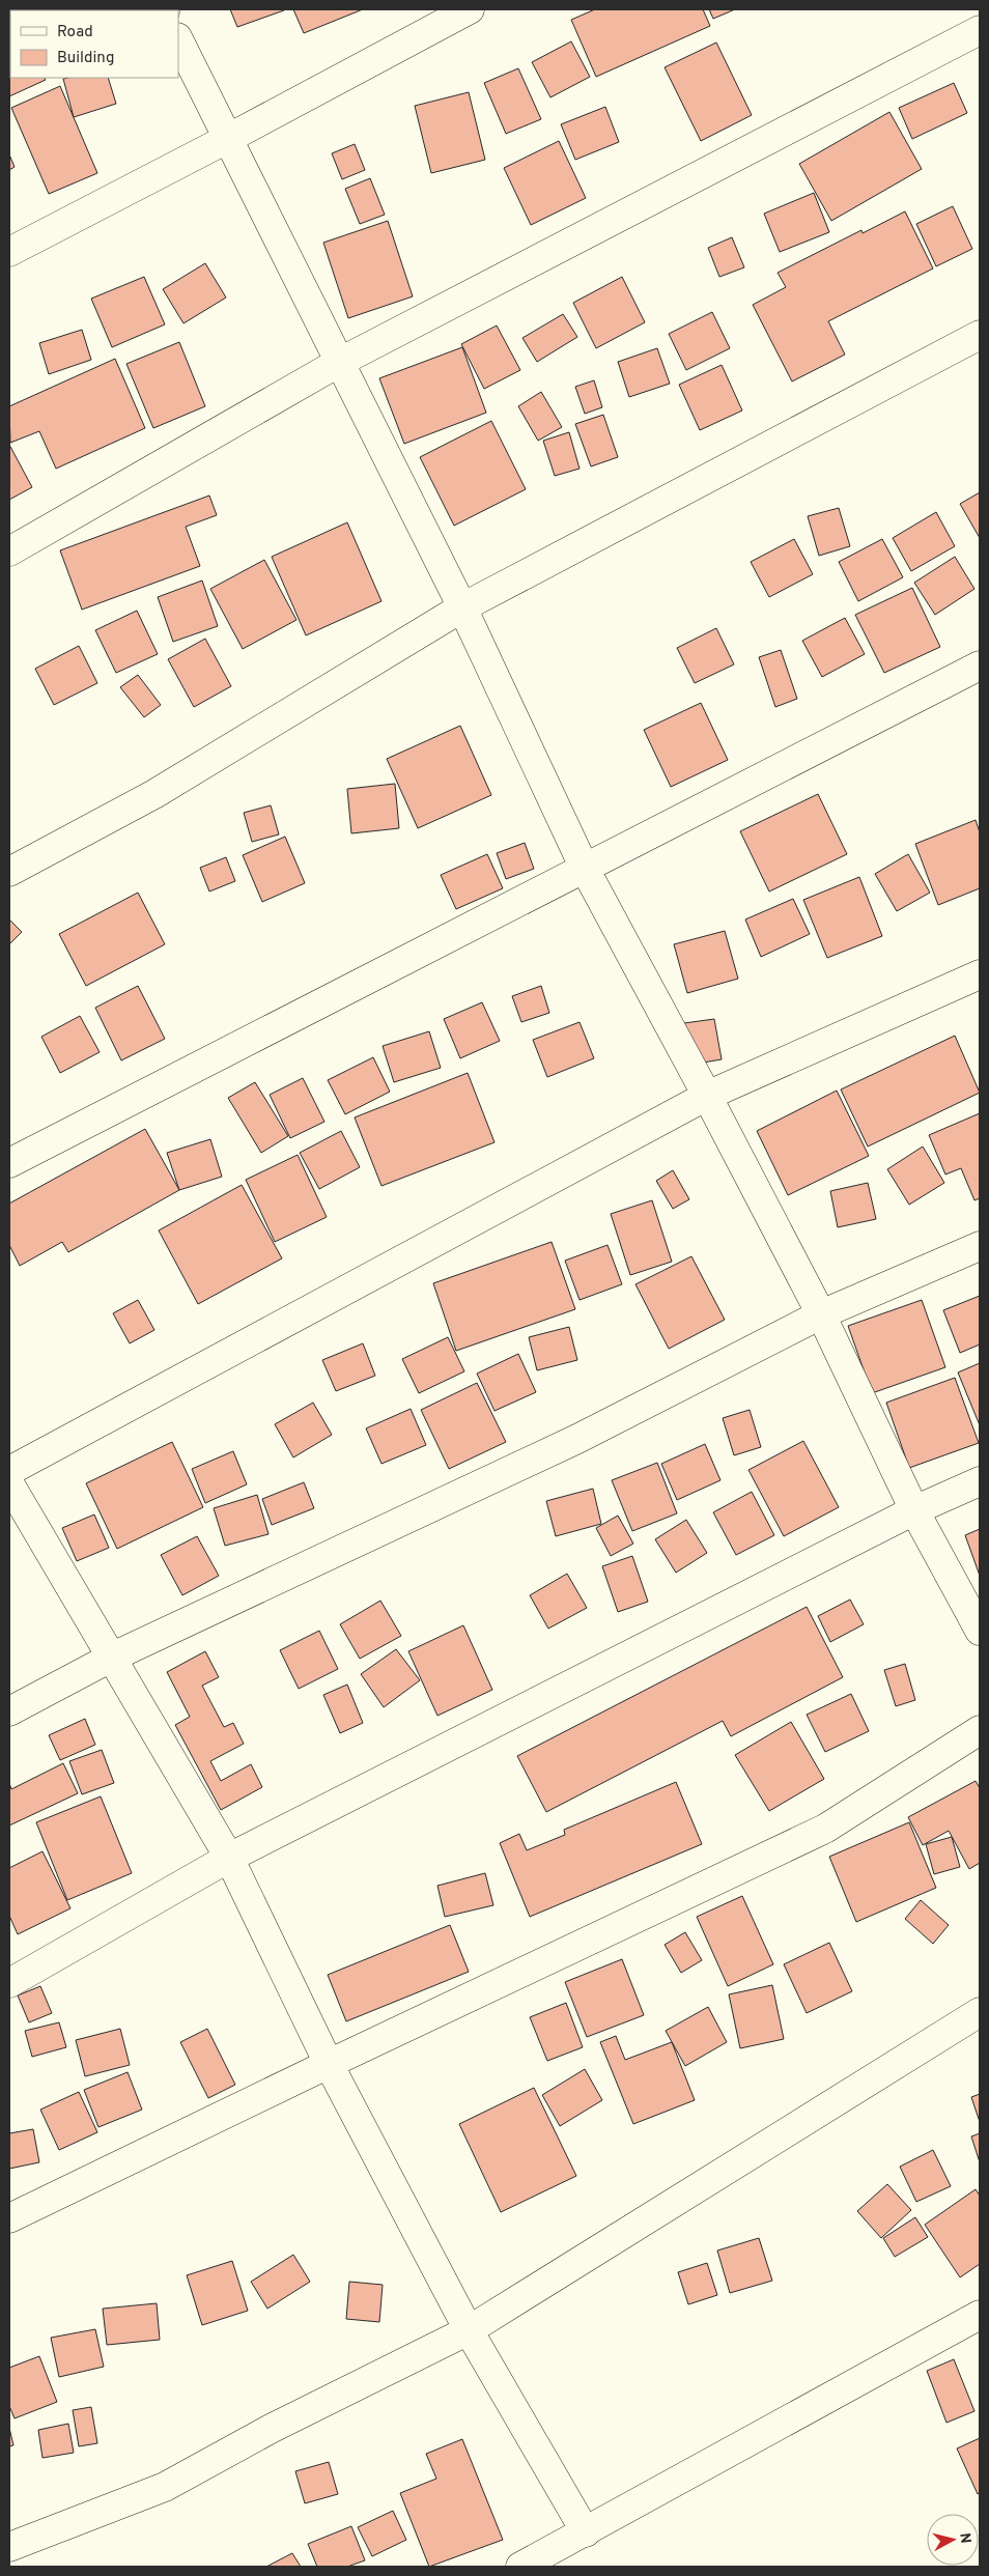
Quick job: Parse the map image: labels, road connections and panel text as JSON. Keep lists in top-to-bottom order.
{
  "legend": ["Road", "Building"],
  "north": "right"
}
